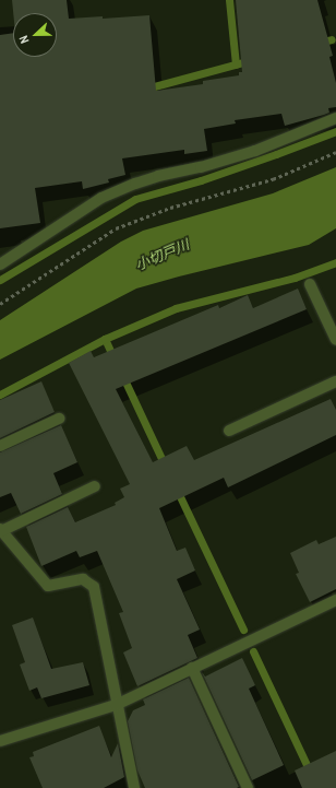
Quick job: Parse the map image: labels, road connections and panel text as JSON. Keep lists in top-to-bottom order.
{
  "water": ["小切戸川"],
  "north": "left"
}
